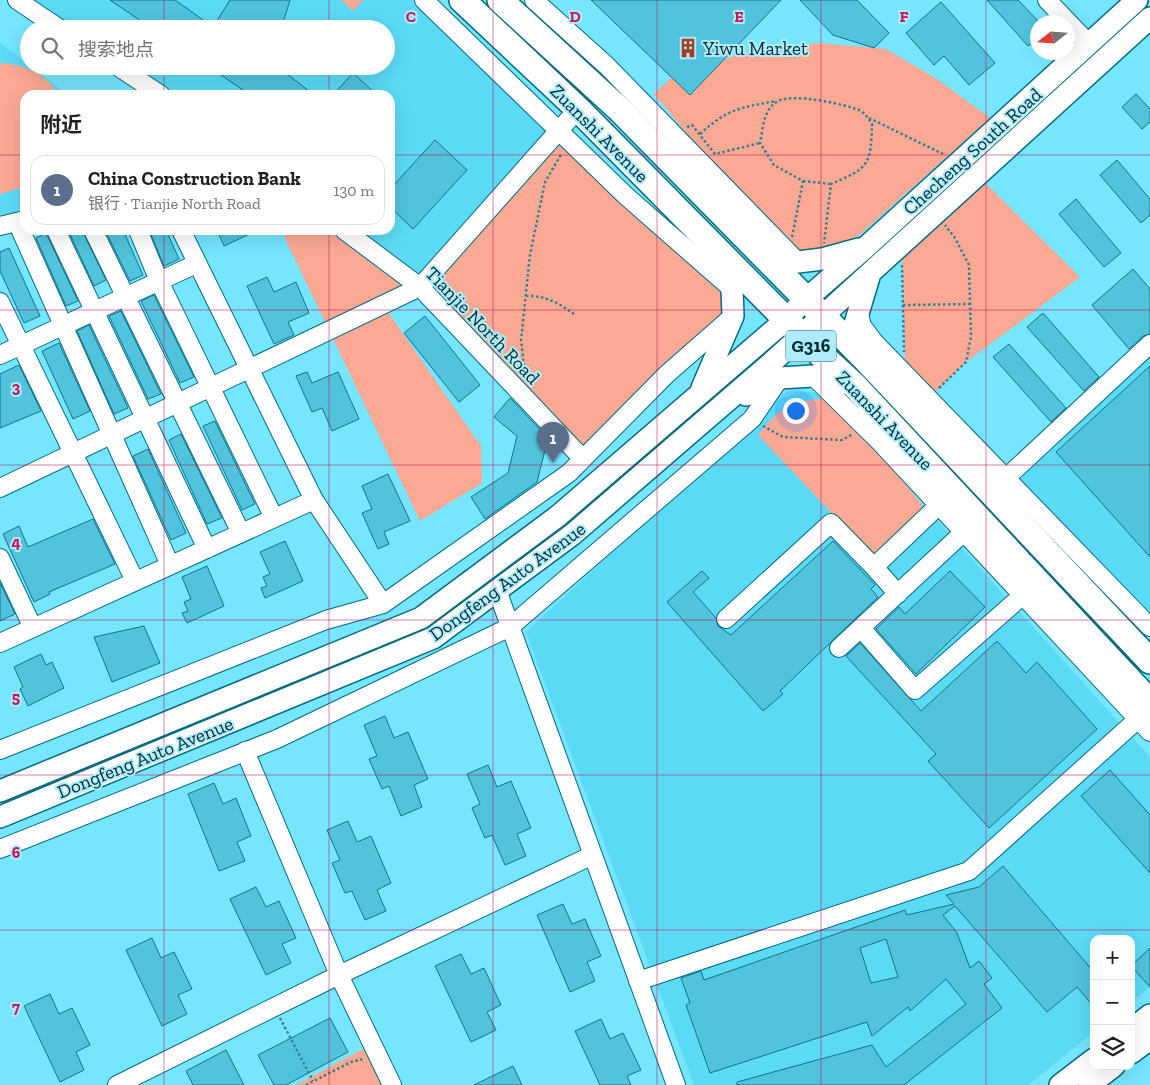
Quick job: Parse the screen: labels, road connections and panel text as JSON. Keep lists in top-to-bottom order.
{
  "streets": {
    "highway": ["Zuanshi Avenue", "G316"],
    "main road": ["Checheng South Road", "Dongfeng Auto Avenue"],
    "street": ["Tianjie North Road"]
  },
  "crossings": [
    ["Zuanshi Avenue", "Checheng South Road"],
    ["Zuanshi Avenue", "Dongfeng Auto Avenue"],
    ["Checheng South Road", "Dongfeng Auto Avenue"]
  ],
  "places": {
    "building": ["Yiwu Market"]
  },
  "north": "left",
  "page": {
    "search": "搜索地点",
    "heading": "附近",
    "list": [
      {
        "mark": "1",
        "name": "China Construction Bank",
        "note": "银行 · Tianjie North Road",
        "value": "130 m"
      }
    ],
    "pins": "1",
    "map_buttons": ["+", "−"]
  },
  "grid": {
    "columns": [
      "C",
      "D",
      "E",
      "F"
    ],
    "rows": [
      "3",
      "4",
      "5",
      "6",
      "7"
    ]
  }
}
